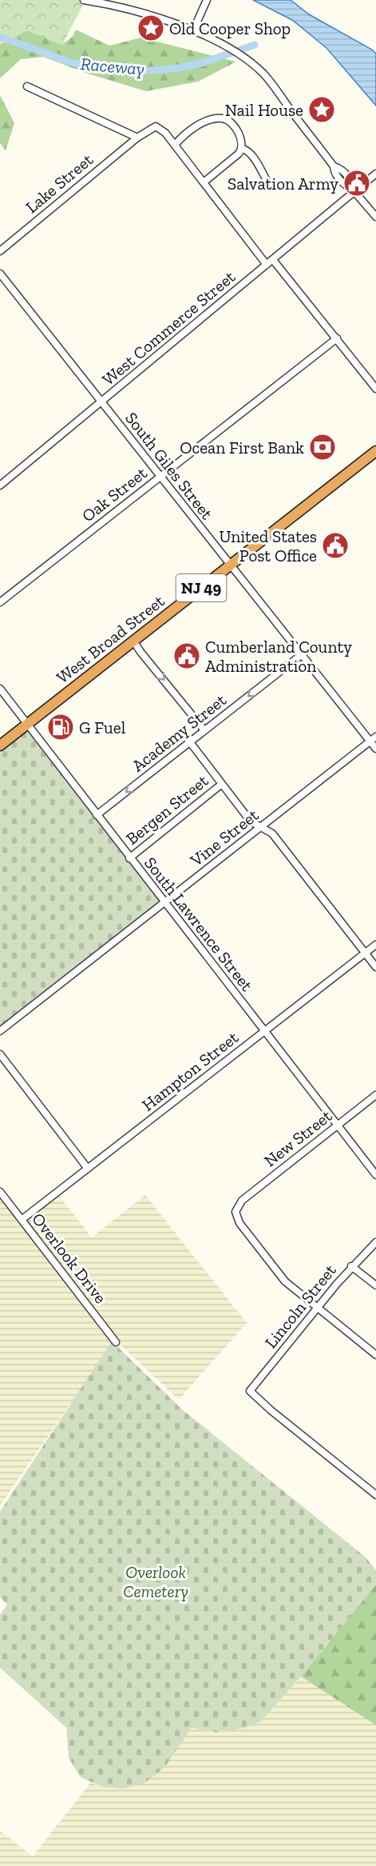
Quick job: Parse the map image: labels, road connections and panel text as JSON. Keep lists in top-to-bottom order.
{
  "streets": {
    "highway": ["NJ 49", "West Broad Street"],
    "street": [
      "Lake Street",
      "West Commerce Street",
      "South Giles Street",
      "Oak Street",
      "Academy Street",
      "Bergen Street",
      "Vine Street",
      "South Lawrence Street",
      "Hampton Street",
      "New Street",
      "Overlook Drive",
      "Lincoln Street"
    ]
  },
  "crossings": [
    ["West Commerce Street", "South Giles Street"],
    ["South Giles Street", "Oak Street"],
    ["South Giles Street", "West Broad Street"],
    ["South Giles Street", "Academy Street"],
    ["South Giles Street", "Vine Street"],
    ["West Broad Street", "South Lawrence Street"],
    ["Academy Street", "South Lawrence Street"],
    ["Bergen Street", "South Lawrence Street"],
    ["Vine Street", "South Lawrence Street"],
    ["South Lawrence Street", "Hampton Street"],
    ["South Lawrence Street", "New Street"],
    ["Hampton Street", "Overlook Drive"],
    ["New Street", "Lincoln Street"]
  ],
  "one_way": ["Academy Street"],
  "water": ["Raceway"],
  "parks": ["Overlook Cemetery"],
  "places": {
    "place": ["Old Cooper Shop", "Nail House"],
    "public building": ["Salvation Army", "United States Post Office", "Cumberland County Administration"],
    "bank": ["Ocean First Bank"],
    "fuel station": ["G Fuel"]
  }
}
